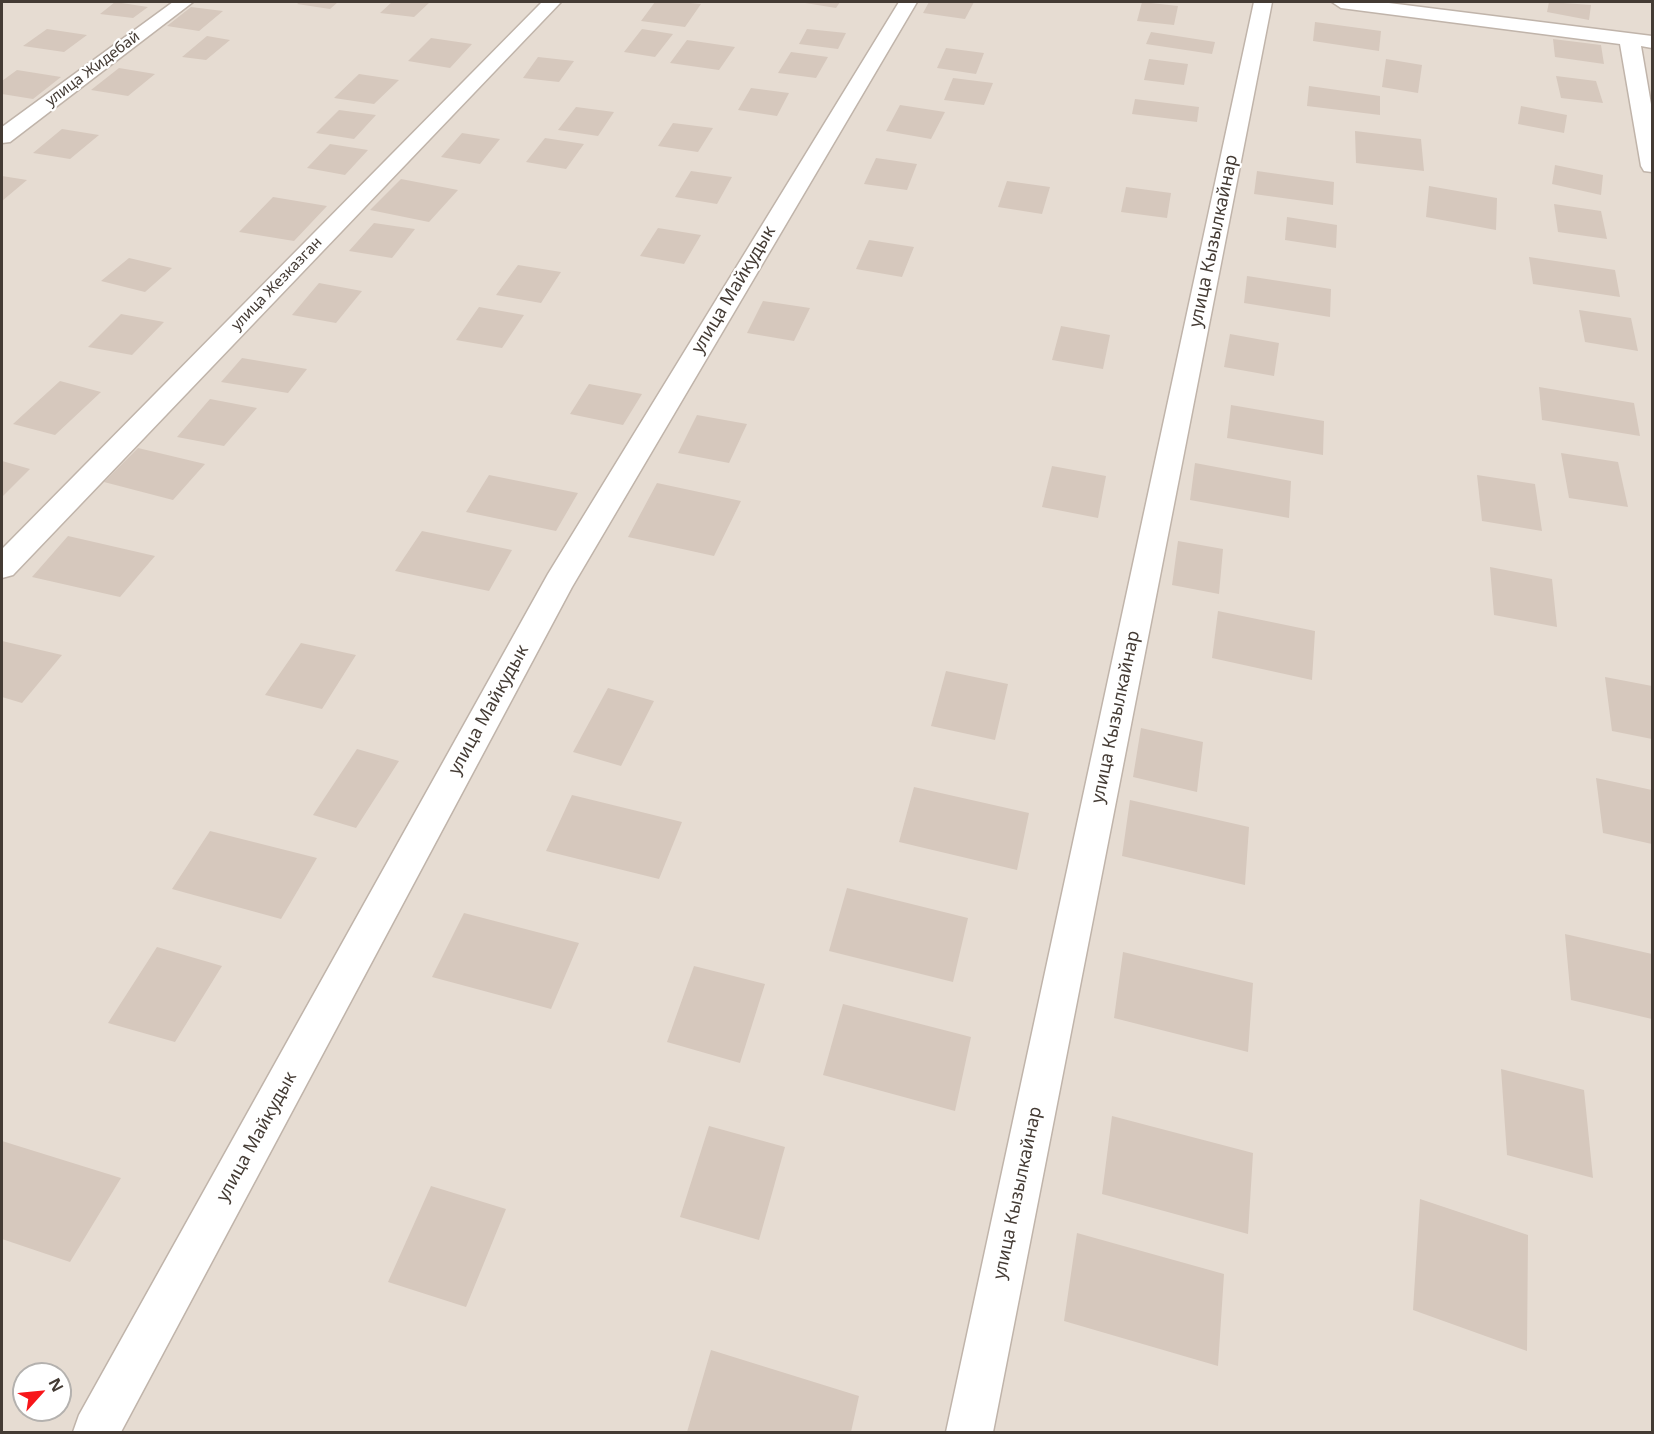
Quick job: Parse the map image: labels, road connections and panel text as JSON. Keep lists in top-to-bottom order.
{
  "streets": {
    "street": [
      "улица Жидебай",
      "улица Кызылкайнар",
      "улица Жезказган",
      "улица Майкудык"
    ]
  },
  "north": "top right"
}
